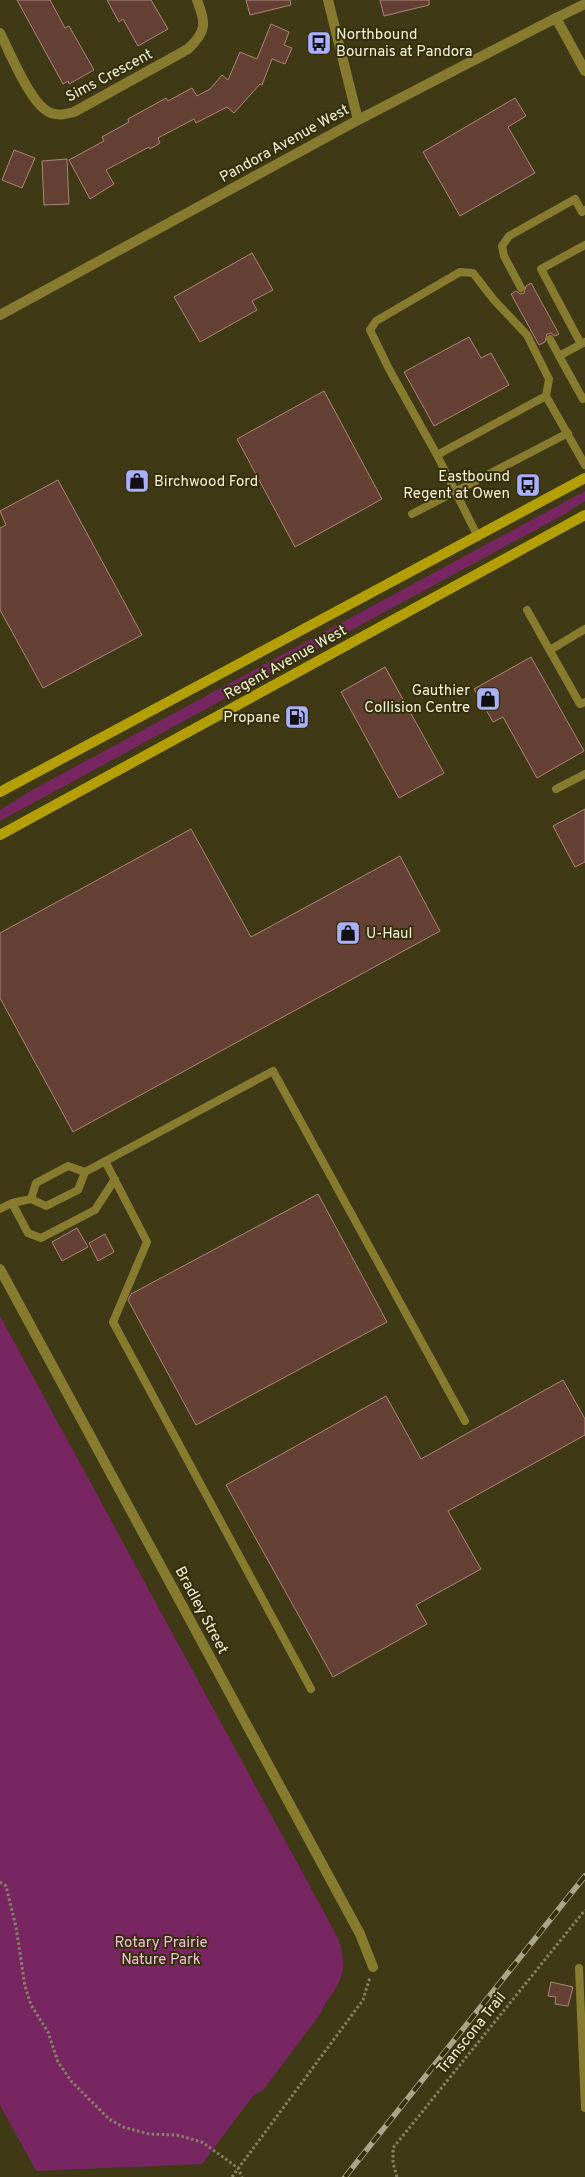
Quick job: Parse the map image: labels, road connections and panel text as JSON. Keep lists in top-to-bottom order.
{
  "streets": {
    "main road": ["Regent Avenue West"],
    "street": ["Sims Crescent", "Pandora Avenue West", "Bradley Street"],
    "path": ["Transcona Trail"]
  },
  "parks": ["Rotary Prairie Nature Park"],
  "places": {
    "bus stop": ["Northbound Bournais at Pandora", "Eastbound Regent at Owen"],
    "shop": ["Birchwood Ford", "Gauthier Collision Centre", "U-Haul"],
    "fuel station": ["Propane"]
  }
}
